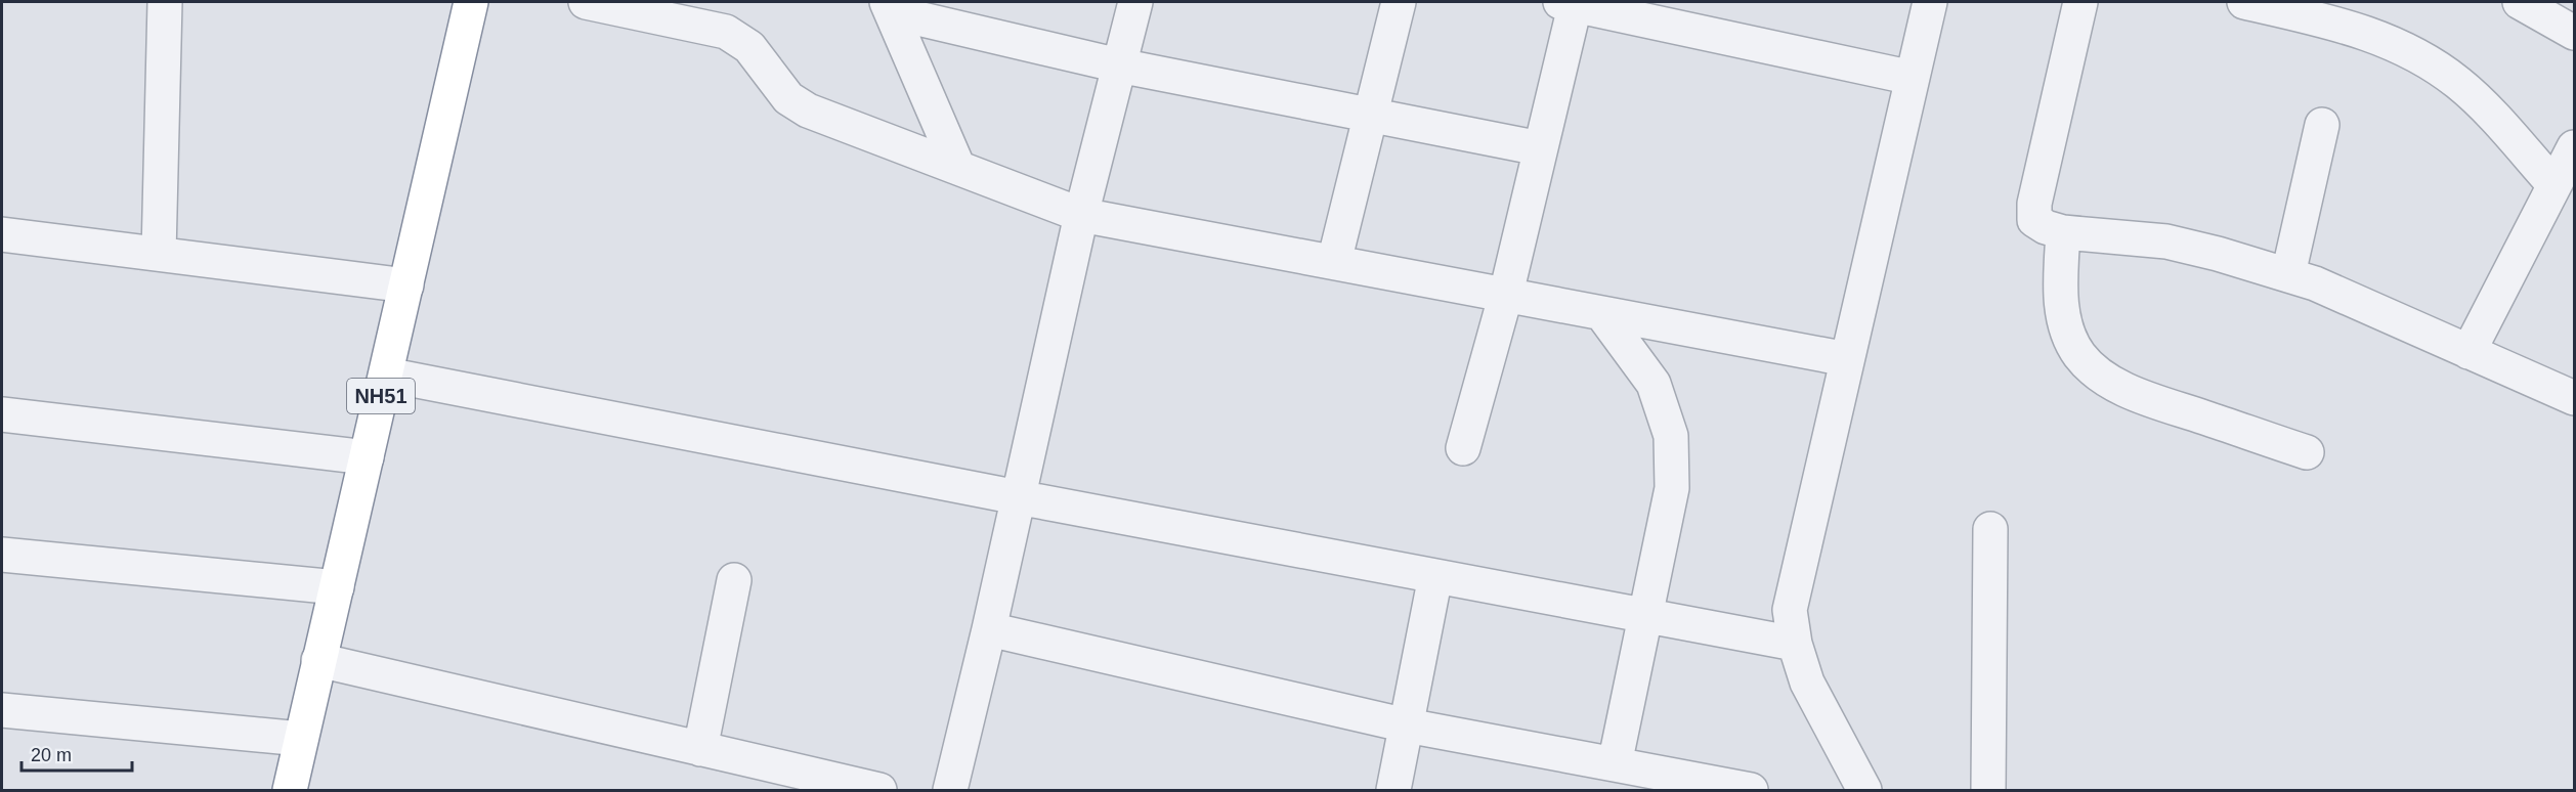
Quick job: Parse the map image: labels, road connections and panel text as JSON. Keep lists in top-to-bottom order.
{
  "streets": {
    "highway": ["NH51"]
  },
  "scale_bar": "20 m"
}
